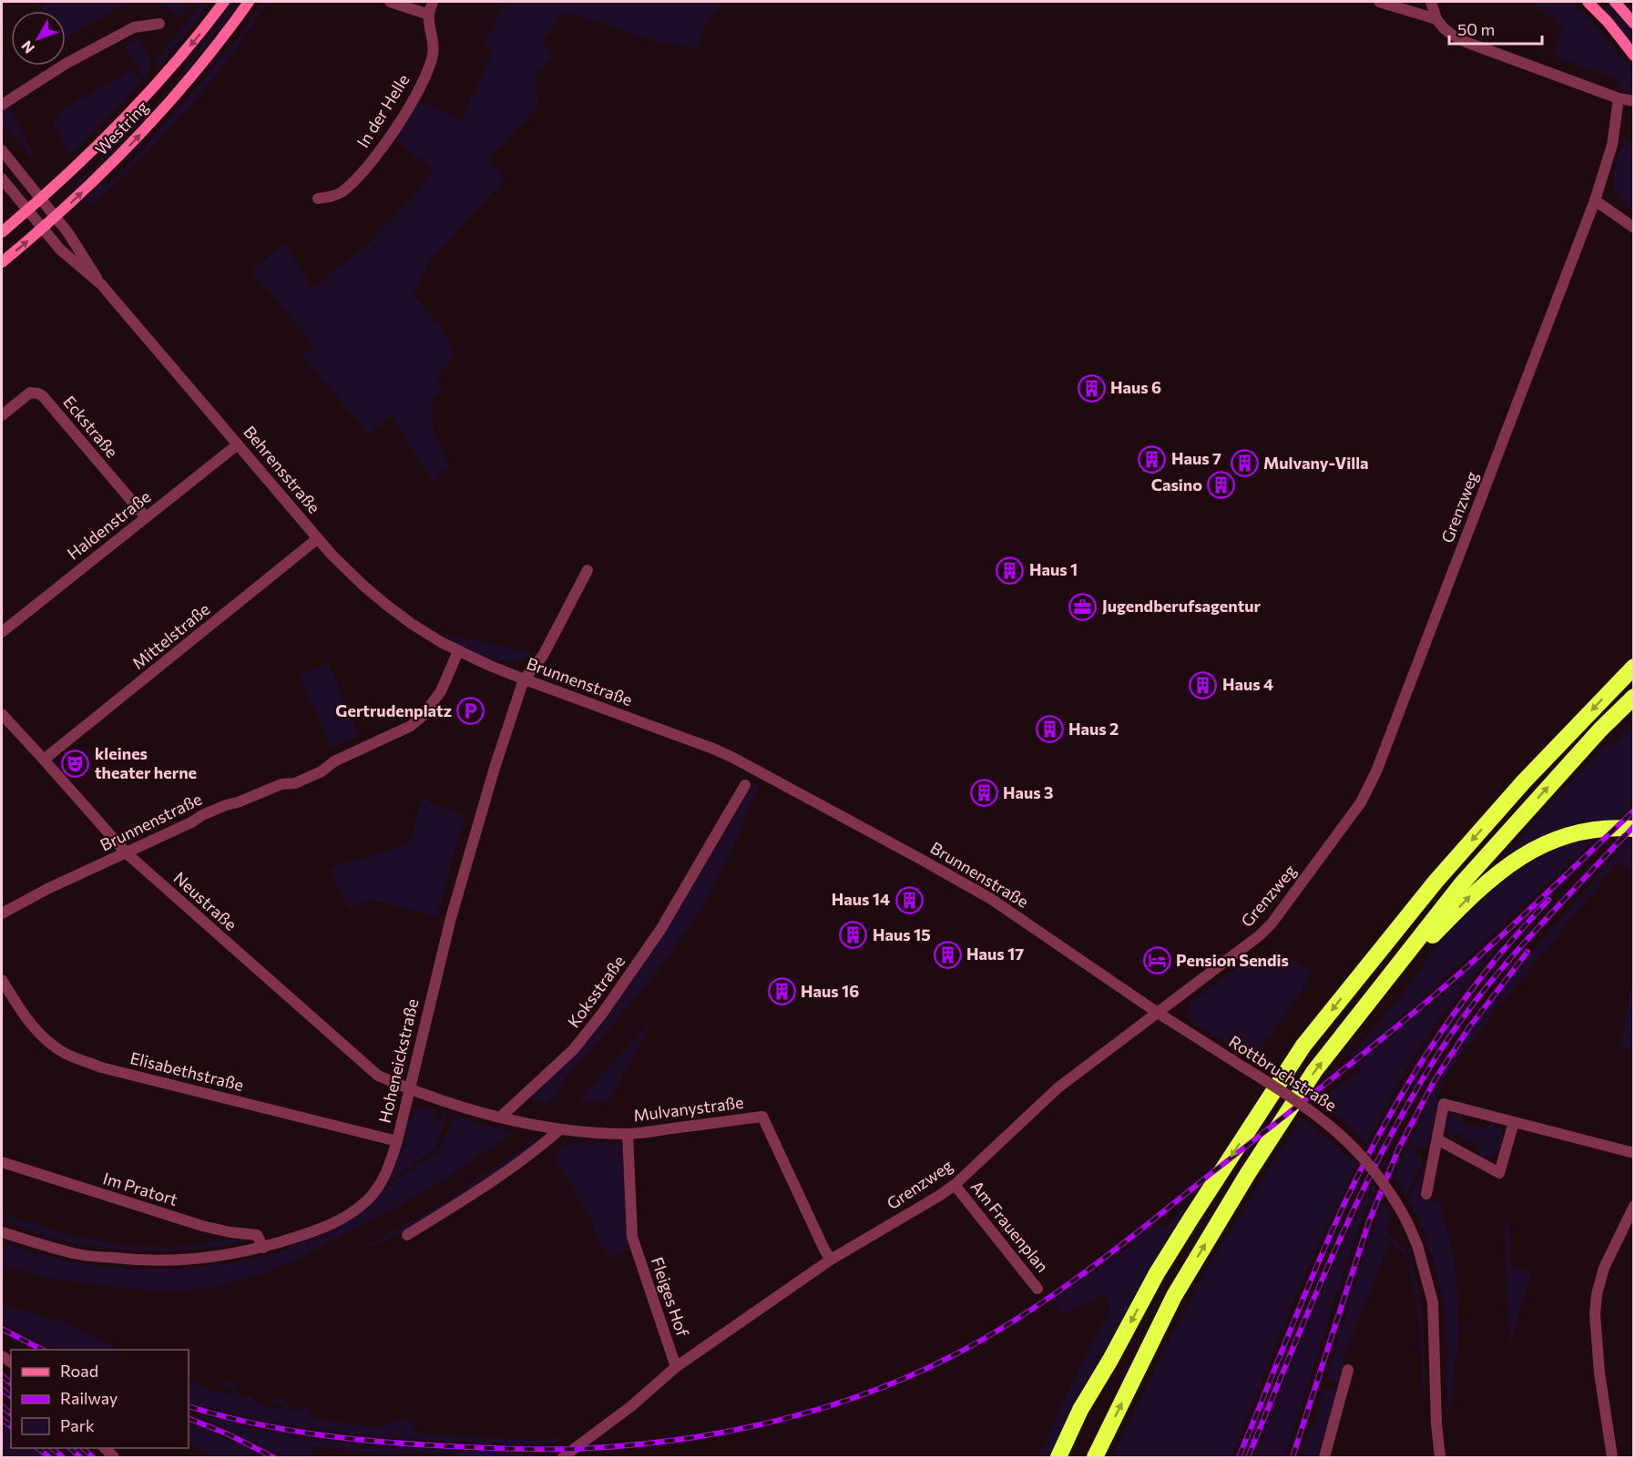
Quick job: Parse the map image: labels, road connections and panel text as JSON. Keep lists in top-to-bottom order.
{
  "streets": {
    "main road": ["Westring"],
    "street": [
      "In der Helle",
      "Eckstraße",
      "Behrensstraße",
      "Grenzweg",
      "Haldenstraße",
      "Mittelstraße",
      "Brunnenstraße",
      "Neustraße",
      "Koksstraße",
      "Hoheneickstraße",
      "Elisabethstraße",
      "Rottbruchstraße",
      "Mulvanystraße",
      "Im Pratort",
      "Am Frauenplan",
      "Fleiges Hof"
    ]
  },
  "crossings": [
    ["Westring", "Behrensstraße"],
    ["Eckstraße", "Haldenstraße"],
    ["Behrensstraße", "Haldenstraße"],
    ["Behrensstraße", "Mittelstraße"],
    ["Behrensstraße", "Brunnenstraße"],
    ["Grenzweg", "Brunnenstraße"],
    ["Grenzweg", "Rottbruchstraße"],
    ["Grenzweg", "Mulvanystraße"],
    ["Grenzweg", "Am Frauenplan"],
    ["Grenzweg", "Fleiges Hof"],
    ["Mittelstraße", "Neustraße"],
    ["Brunnenstraße", "Neustraße"],
    ["Brunnenstraße", "Hoheneickstraße"],
    ["Brunnenstraße", "Rottbruchstraße"],
    ["Neustraße", "Hoheneickstraße"],
    ["Koksstraße", "Mulvanystraße"],
    ["Hoheneickstraße", "Elisabethstraße"],
    ["Hoheneickstraße", "Im Pratort"],
    ["Mulvanystraße", "Fleiges Hof"]
  ],
  "places": {
    "building": [
      "Haus 6",
      "Haus 7",
      "Mulvany-Villa",
      "Casino",
      "Haus 1",
      "Haus 4",
      "Haus 2",
      "Haus 3",
      "Haus 14",
      "Haus 15",
      "Haus 17",
      "Haus 16"
    ],
    "office": ["Jugendberufsagentur"],
    "parking": ["Gertrudenplatz"],
    "theatre": ["kleines theater herne"],
    "hotel": ["Pension Sendis"]
  },
  "legend": ["Road", "Railway", "Park"],
  "scale_bar": "50 m",
  "north": "bottom left"
}
